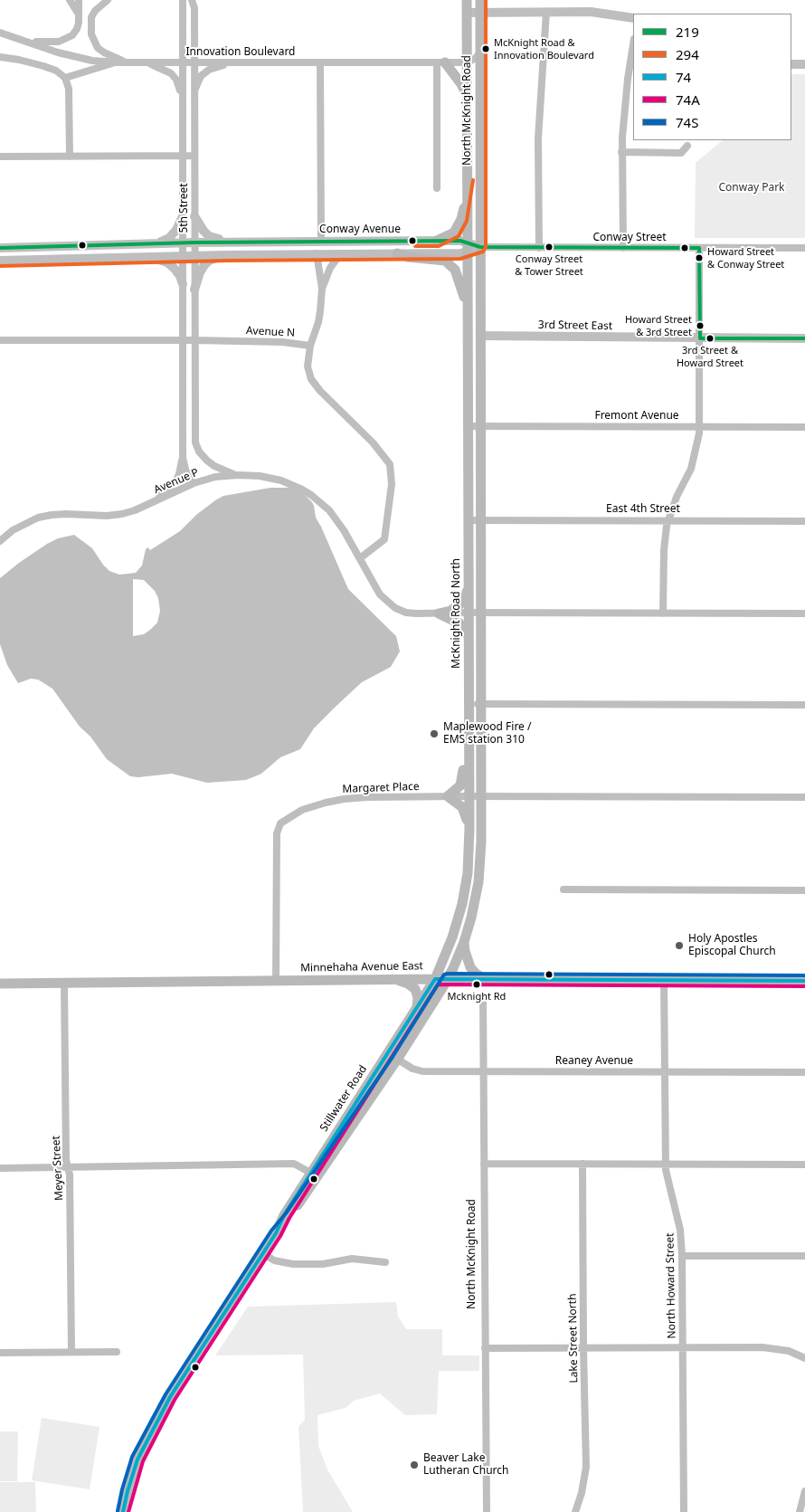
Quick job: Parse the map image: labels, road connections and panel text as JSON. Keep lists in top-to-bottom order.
{
  "streets": {
    "main road": [
      "North McKnight Road",
      "McKnight Road North",
      "Minnehaha Avenue East",
      "Stillwater Road"
    ],
    "street": [
      "Innovation Boulevard",
      "5th Street",
      "Conway Avenue",
      "Conway Street",
      "3rd Street East",
      "Avenue N",
      "Fremont Avenue",
      "Avenue P",
      "East 4th Street",
      "Margaret Place",
      "Reaney Avenue",
      "Meyer Street",
      "North Howard Street",
      "Lake Street North"
    ]
  },
  "crossings": [
    ["Innovation Boulevard", "North McKnight Road"],
    ["Innovation Boulevard", "5th Street"],
    ["North McKnight Road", "Conway Avenue"],
    ["North McKnight Road", "Conway Street"],
    ["North McKnight Road", "McKnight Road North"],
    ["North McKnight Road", "Reaney Avenue"],
    ["5th Street", "Conway Avenue"],
    ["5th Street", "Avenue N"],
    ["5th Street", "Avenue P"],
    ["Conway Avenue", "Conway Street"],
    ["Conway Avenue", "McKnight Road North"],
    ["Avenue N", "Avenue P"],
    ["Fremont Avenue", "McKnight Road North"],
    ["Avenue P", "McKnight Road North"],
    ["East 4th Street", "McKnight Road North"],
    ["McKnight Road North", "Margaret Place"],
    ["McKnight Road North", "Minnehaha Avenue East"],
    ["McKnight Road North", "Stillwater Road"],
    ["Margaret Place", "Minnehaha Avenue East"],
    ["Minnehaha Avenue East", "Stillwater Road"],
    ["Minnehaha Avenue East", "Meyer Street"],
    ["Minnehaha Avenue East", "North Howard Street"],
    ["Reaney Avenue", "Stillwater Road"],
    ["Reaney Avenue", "North Howard Street"]
  ],
  "parks": ["Conway Park"],
  "places": [
    "McKnight Road & Innovation Boulevard",
    "Conway Street & Tower Street",
    "Howard Street & Conway Street",
    "Howard Street & 3rd Street",
    "3rd Street & Howard Street",
    "Maplewood Fire / EMS station 310",
    "Holy Apostles Episcopal Church",
    "Mcknight Rd",
    "Beaver Lake Lutheran Church"
  ],
  "lines": [
    "transit line 294",
    "transit line 219",
    "transit line 74S",
    "transit line 74",
    "transit line 74A"
  ],
  "legend": [
    "219",
    "294",
    "74",
    "74A",
    "74S"
  ]
}
